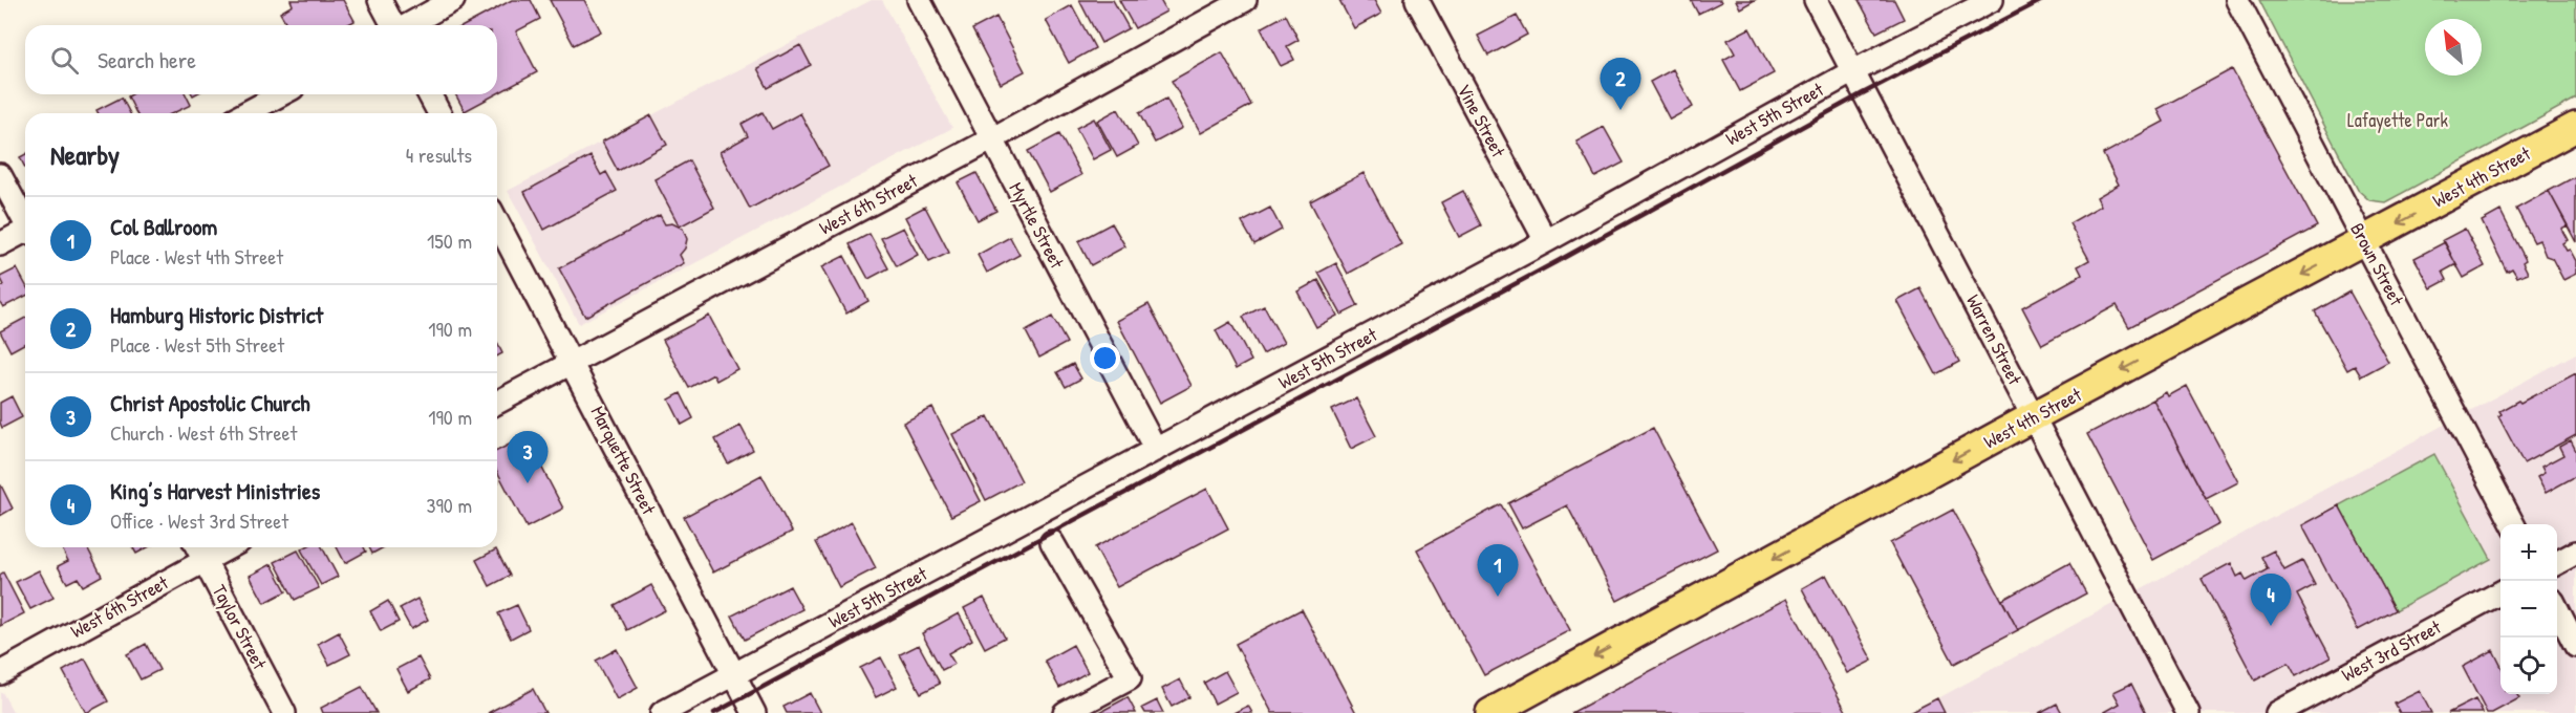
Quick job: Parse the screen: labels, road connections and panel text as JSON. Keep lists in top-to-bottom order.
{
  "streets": {
    "main road": ["West 4th Street"],
    "street": [
      "West 5th Street",
      "Vine Street",
      "West 6th Street",
      "Myrtle Street",
      "Brown Street",
      "Warren Street",
      "Marquette Street",
      "Taylor Street",
      "West 3rd Street"
    ]
  },
  "crossings": [
    ["West 5th Street", "Vine Street"],
    ["West 5th Street", "Myrtle Street"],
    ["West 5th Street", "Warren Street"],
    ["West 5th Street", "Marquette Street"],
    ["West 4th Street", "Brown Street"],
    ["West 4th Street", "Warren Street"],
    ["West 6th Street", "Myrtle Street"],
    ["West 6th Street", "Marquette Street"],
    ["West 6th Street", "Taylor Street"]
  ],
  "one_way": ["West 4th Street"],
  "parks": ["Lafayette Park"],
  "north": "top left",
  "page": {
    "search": "Search here",
    "pins": [
      "2",
      "3",
      "1",
      "4"
    ],
    "heading": ["Nearby", "4 results"],
    "list": [
      {
        "mark": "1",
        "name": "Col Ballroom",
        "note": "Place · West 4th Street",
        "value": "150 m"
      },
      {
        "mark": "2",
        "name": "Hamburg Historic District",
        "note": "Place · West 5th Street",
        "value": "190 m"
      },
      {
        "mark": "3",
        "name": "Christ Apostolic Church",
        "note": "Church · West 6th Street",
        "value": "190 m"
      },
      {
        "mark": "4",
        "name": "King’s Harvest Ministries",
        "note": "Office · West 3rd Street",
        "value": "390 m"
      }
    ],
    "map_buttons": ["+", "−"]
  }
}
